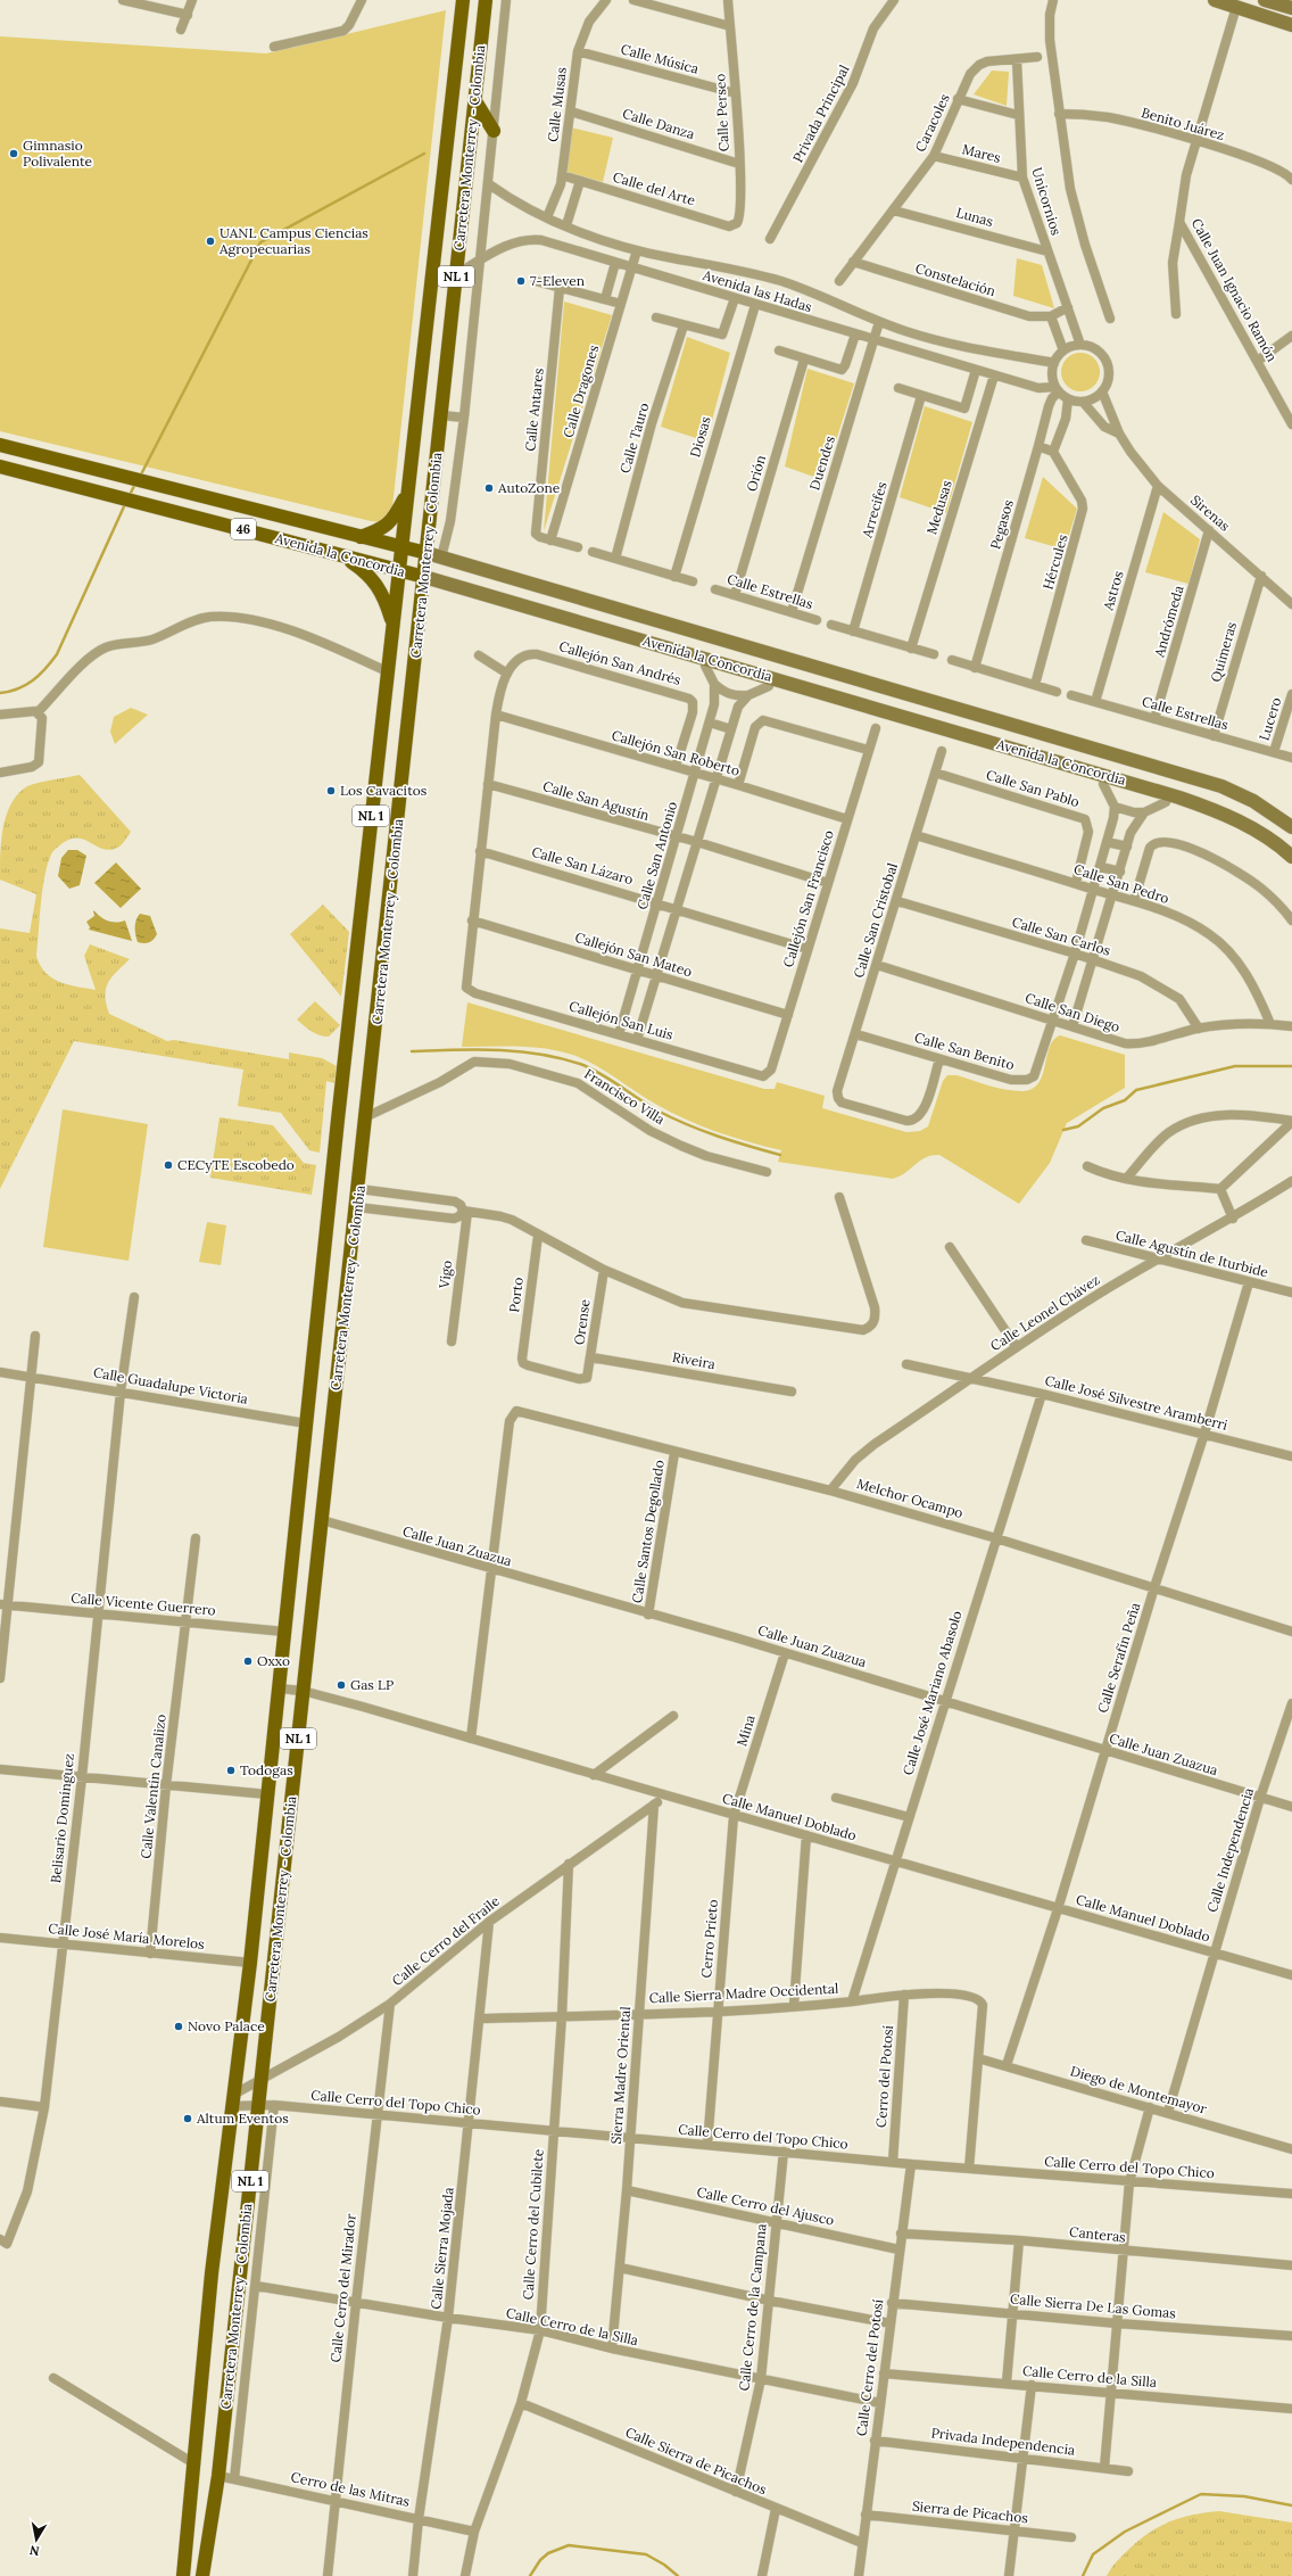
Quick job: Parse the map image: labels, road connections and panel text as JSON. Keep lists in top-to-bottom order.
{
  "streets": {
    "main road": [
      "Carretera Monterrey - Colombia",
      "NL 1",
      "46",
      "Avenida la Concordia"
    ],
    "street": [
      "Calle Música",
      "Calle Musas",
      "Calle Perseo",
      "Privada Principal",
      "Caracoles",
      "Calle Danza",
      "Benito Juárez",
      "Mares",
      "Calle del Arte",
      "Unicornios",
      "Lunas",
      "Constelación",
      "Calle Juan Ignacio Ramón",
      "Avenida las Hadas",
      "Calle Dragones",
      "Calle Antares",
      "Diosas",
      "Calle Tauro",
      "Duendes",
      "Orión",
      "Medusas",
      "Arrecifes",
      "Sirenas",
      "Pegasos",
      "Hércules",
      "Astros",
      "Calle Estrellas",
      "Andrómeda",
      "Quimeras",
      "Callejón San Andrés",
      "Lucero",
      "Callejón San Roberto",
      "Calle San Pablo",
      "Calle San Agustín",
      "Calle San Antonio",
      "Calle San Lázaro",
      "Calle San Pedro",
      "Callejón San Francisco",
      "Calle San Cristobal",
      "Calle San Carlos",
      "Callejón San Mateo",
      "Calle San Diego",
      "Callejón San Luis",
      "Calle San Benito",
      "Francisco Villa",
      "Calle Agustín de Iturbide",
      "Vigo",
      "Porto",
      "Calle Leonel Chávez",
      "Orense",
      "Riveira",
      "Calle Guadalupe Victoria",
      "Calle José Silvestre Aramberri",
      "Melchor Ocampo",
      "Calle Santos Degollado",
      "Calle Juan Zuazua",
      "Calle Vicente Guerrero",
      "Calle Serafín Peña",
      "Calle José Mariano Abasolo",
      "Mina",
      "Calle Valentín Canalizo",
      "Calle Manuel Doblado",
      "Belisario Domínguez",
      "Calle Independencia",
      "Calle José María Morelos",
      "Cerro Prieto",
      "Calle Cerro del Fraile",
      "Calle Sierra Madre Occidental",
      "Sierra Madre Oriental",
      "Cerro del Potosí",
      "Diego de Montemayor",
      "Calle Cerro del Topo Chico",
      "Calle Cerro del Ajusco",
      "Calle Cerro del Cubilete",
      "Canteras",
      "Calle Sierra Mojada",
      "Calle Cerro del Mirador",
      "Calle Sierra De Las Gomas",
      "Calle Cerro de la Campana",
      "Calle Cerro de la Silla",
      "Calle Cerro del Potosí",
      "Privada Independencia",
      "Calle Sierra de Picachos",
      "Cerro de las Mitras",
      "Sierra de Picachos"
    ]
  },
  "crossings": [
    ["Calle Música", "Calle Musas"],
    ["Calle Música", "Calle Perseo"],
    ["Calle Musas", "Calle Danza"],
    ["Calle Musas", "Calle del Arte"],
    ["Calle Musas", "Avenida las Hadas"],
    ["Calle Perseo", "Calle Danza"],
    ["Calle Perseo", "Calle del Arte"],
    ["Caracoles", "Mares"],
    ["Caracoles", "Unicornios"],
    ["Caracoles", "Lunas"],
    ["Caracoles", "Constelación"],
    ["Benito Juárez", "Calle Juan Ignacio Ramón"],
    ["Carretera Monterrey - Colombia", "Avenida las Hadas"],
    ["Carretera Monterrey - Colombia", "Avenida la Concordia"],
    ["Carretera Monterrey - Colombia", "Francisco Villa"],
    ["Carretera Monterrey - Colombia", "Calle Guadalupe Victoria"],
    ["Carretera Monterrey - Colombia", "Calle Juan Zuazua"],
    ["Carretera Monterrey - Colombia", "Calle Vicente Guerrero"],
    ["Carretera Monterrey - Colombia", "Calle Manuel Doblado"],
    ["Carretera Monterrey - Colombia", "Calle José María Morelos"],
    ["Carretera Monterrey - Colombia", "Calle Cerro del Fraile"],
    ["Carretera Monterrey - Colombia", "Calle Cerro del Topo Chico"],
    ["Carretera Monterrey - Colombia", "Cerro de las Mitras"],
    ["Mares", "Unicornios"],
    ["Unicornios", "Lunas"],
    ["Unicornios", "Constelación"],
    ["Unicornios", "Avenida las Hadas"],
    ["Unicornios", "Sirenas"],
    ["Unicornios", "Pegasos"],
    ["Avenida las Hadas", "Calle Dragones"],
    ["Avenida las Hadas", "Diosas"],
    ["Avenida las Hadas", "Duendes"],
    ["Avenida las Hadas", "Medusas"],
    ["Avenida las Hadas", "Sirenas"],
    ["Avenida las Hadas", "Pegasos"],
    ["Calle Dragones", "Calle Antares"],
    ["Duendes", "Calle Estrellas"],
    ["Orión", "Calle Estrellas"],
    ["Sirenas", "Pegasos"],
    ["Sirenas", "Astros"],
    ["Sirenas", "Andrómeda"],
    ["Sirenas", "Quimeras"],
    ["Avenida la Concordia", "Calle San Antonio"],
    ["Astros", "Calle Estrellas"],
    ["Calle Estrellas", "Andrómeda"],
    ["Calle Estrellas", "Quimeras"],
    ["Calle Estrellas", "Lucero"],
    ["Callejón San Andrés", "Callejón San Roberto"],
    ["Callejón San Roberto", "Calle San Antonio"],
    ["Callejón San Roberto", "Callejón San Francisco"],
    ["Calle San Pablo", "Calle San Pedro"],
    ["Calle San Pablo", "Calle San Cristobal"],
    ["Calle San Agustín", "Calle San Antonio"],
    ["Calle San Agustín", "Callejón San Francisco"],
    ["Calle San Antonio", "Calle San Lázaro"],
    ["Calle San Antonio", "Callejón San Mateo"],
    ["Calle San Antonio", "Callejón San Luis"],
    ["Calle San Lázaro", "Callejón San Francisco"],
    ["Calle San Pedro", "Calle San Cristobal"],
    ["Calle San Pedro", "Calle San Diego"],
    ["Calle San Pedro", "Calle San Benito"],
    ["Callejón San Francisco", "Callejón San Mateo"],
    ["Callejón San Francisco", "Callejón San Luis"],
    ["Calle San Cristobal", "Calle San Carlos"],
    ["Calle San Cristobal", "Calle San Diego"],
    ["Calle San Cristobal", "Calle San Benito"],
    ["Calle San Carlos", "Calle San Diego"],
    ["Calle San Carlos", "Calle San Benito"],
    ["Callejón San Mateo", "Callejón San Luis"],
    ["Calle San Diego", "Calle San Benito"],
    ["Calle Agustín de Iturbide", "Calle Leonel Chávez"],
    ["Calle Agustín de Iturbide", "Calle Serafín Peña"],
    ["Porto", "Orense"],
    ["Calle Leonel Chávez", "Calle José Silvestre Aramberri"],
    ["Calle Leonel Chávez", "Melchor Ocampo"],
    ["Orense", "Riveira"],
    ["Calle Guadalupe Victoria", "Belisario Domínguez"],
    ["Calle José Silvestre Aramberri", "Calle Serafín Peña"],
    ["Calle José Silvestre Aramberri", "Calle José Mariano Abasolo"],
    ["Melchor Ocampo", "Calle Santos Degollado"],
    ["Melchor Ocampo", "Calle Juan Zuazua"],
    ["Melchor Ocampo", "Calle Serafín Peña"],
    ["Melchor Ocampo", "Calle José Mariano Abasolo"],
    ["Calle Santos Degollado", "Calle Juan Zuazua"],
    ["Calle Juan Zuazua", "Calle Serafín Peña"],
    ["Calle Juan Zuazua", "Calle José Mariano Abasolo"],
    ["Calle Juan Zuazua", "Mina"],
    ["Calle Juan Zuazua", "Calle Independencia"],
    ["Calle Vicente Guerrero", "Calle Valentín Canalizo"],
    ["Calle Vicente Guerrero", "Belisario Domínguez"],
    ["Calle Serafín Peña", "Calle Manuel Doblado"],
    ["Calle Serafín Peña", "Diego de Montemayor"],
    ["Calle José Mariano Abasolo", "Calle Manuel Doblado"],
    ["Calle José Mariano Abasolo", "Calle Sierra Madre Occidental"],
    ["Mina", "Calle Manuel Doblado"],
    ["Mina", "Cerro Prieto"],
    ["Calle Valentín Canalizo", "Calle José María Morelos"],
    ["Calle Manuel Doblado", "Calle Independencia"],
    ["Calle Manuel Doblado", "Cerro Prieto"],
    ["Calle Manuel Doblado", "Calle Cerro del Fraile"],
    ["Belisario Domínguez", "Calle José María Morelos"],
    ["Calle Independencia", "Diego de Montemayor"],
    ["Cerro Prieto", "Calle Sierra Madre Occidental"],
    ["Cerro Prieto", "Calle Cerro del Topo Chico"],
    ["Calle Cerro del Fraile", "Sierra Madre Oriental"],
    ["Calle Cerro del Fraile", "Calle Cerro del Topo Chico"],
    ["Calle Cerro del Fraile", "Calle Cerro del Cubilete"],
    ["Calle Cerro del Fraile", "Calle Sierra Mojada"],
    ["Calle Cerro del Fraile", "Calle Cerro del Mirador"],
    ["Calle Sierra Madre Occidental", "Sierra Madre Oriental"],
    ["Calle Sierra Madre Occidental", "Cerro del Potosí"],
    ["Calle Sierra Madre Occidental", "Diego de Montemayor"],
    ["Calle Sierra Madre Occidental", "Calle Cerro del Cubilete"],
    ["Calle Sierra Madre Occidental", "Calle Sierra Mojada"],
    ["Sierra Madre Oriental", "Calle Cerro del Topo Chico"],
    ["Sierra Madre Oriental", "Calle Cerro del Ajusco"],
    ["Sierra Madre Oriental", "Calle Cerro de la Silla"],
    ["Cerro del Potosí", "Calle Cerro del Topo Chico"],
    ["Calle Cerro del Topo Chico", "Calle Cerro del Cubilete"],
    ["Calle Cerro del Topo Chico", "Calle Sierra Mojada"],
    ["Calle Cerro del Topo Chico", "Calle Cerro del Mirador"],
    ["Calle Cerro del Topo Chico", "Calle Cerro de la Campana"],
    ["Calle Cerro del Topo Chico", "Calle Cerro del Potosí"],
    ["Calle Cerro del Ajusco", "Calle Cerro de la Campana"],
    ["Calle Cerro del Ajusco", "Calle Cerro del Potosí"],
    ["Calle Cerro del Cubilete", "Calle Cerro de la Silla"],
    ["Calle Cerro del Cubilete", "Calle Sierra de Picachos"],
    ["Calle Cerro del Cubilete", "Cerro de las Mitras"],
    ["Canteras", "Calle Cerro del Potosí"],
    ["Calle Sierra Mojada", "Calle Cerro de la Silla"],
    ["Calle Sierra Mojada", "Cerro de las Mitras"],
    ["Calle Cerro del Mirador", "Calle Cerro de la Silla"],
    ["Calle Cerro del Mirador", "Cerro de las Mitras"],
    ["Calle Sierra De Las Gomas", "Calle Cerro del Potosí"],
    ["Calle Cerro de la Campana", "Calle Cerro de la Silla"],
    ["Calle Cerro de la Campana", "Calle Sierra de Picachos"],
    ["Calle Cerro de la Silla", "Calle Cerro del Potosí"],
    ["Calle Cerro del Potosí", "Privada Independencia"],
    ["Calle Cerro del Potosí", "Calle Sierra de Picachos"],
    ["Calle Cerro del Potosí", "Sierra de Picachos"]
  ],
  "places": [
    "Gimnasio Polivalente",
    "UANL Campus Ciencias Agropecuarias",
    "7-Eleven",
    "AutoZone",
    "Los Cavacitos",
    "CECyTE Escobedo",
    "Oxxo",
    "Gas LP",
    "Todogas",
    "Novo Palace",
    "Altum Eventos"
  ],
  "north": "bottom"
}
